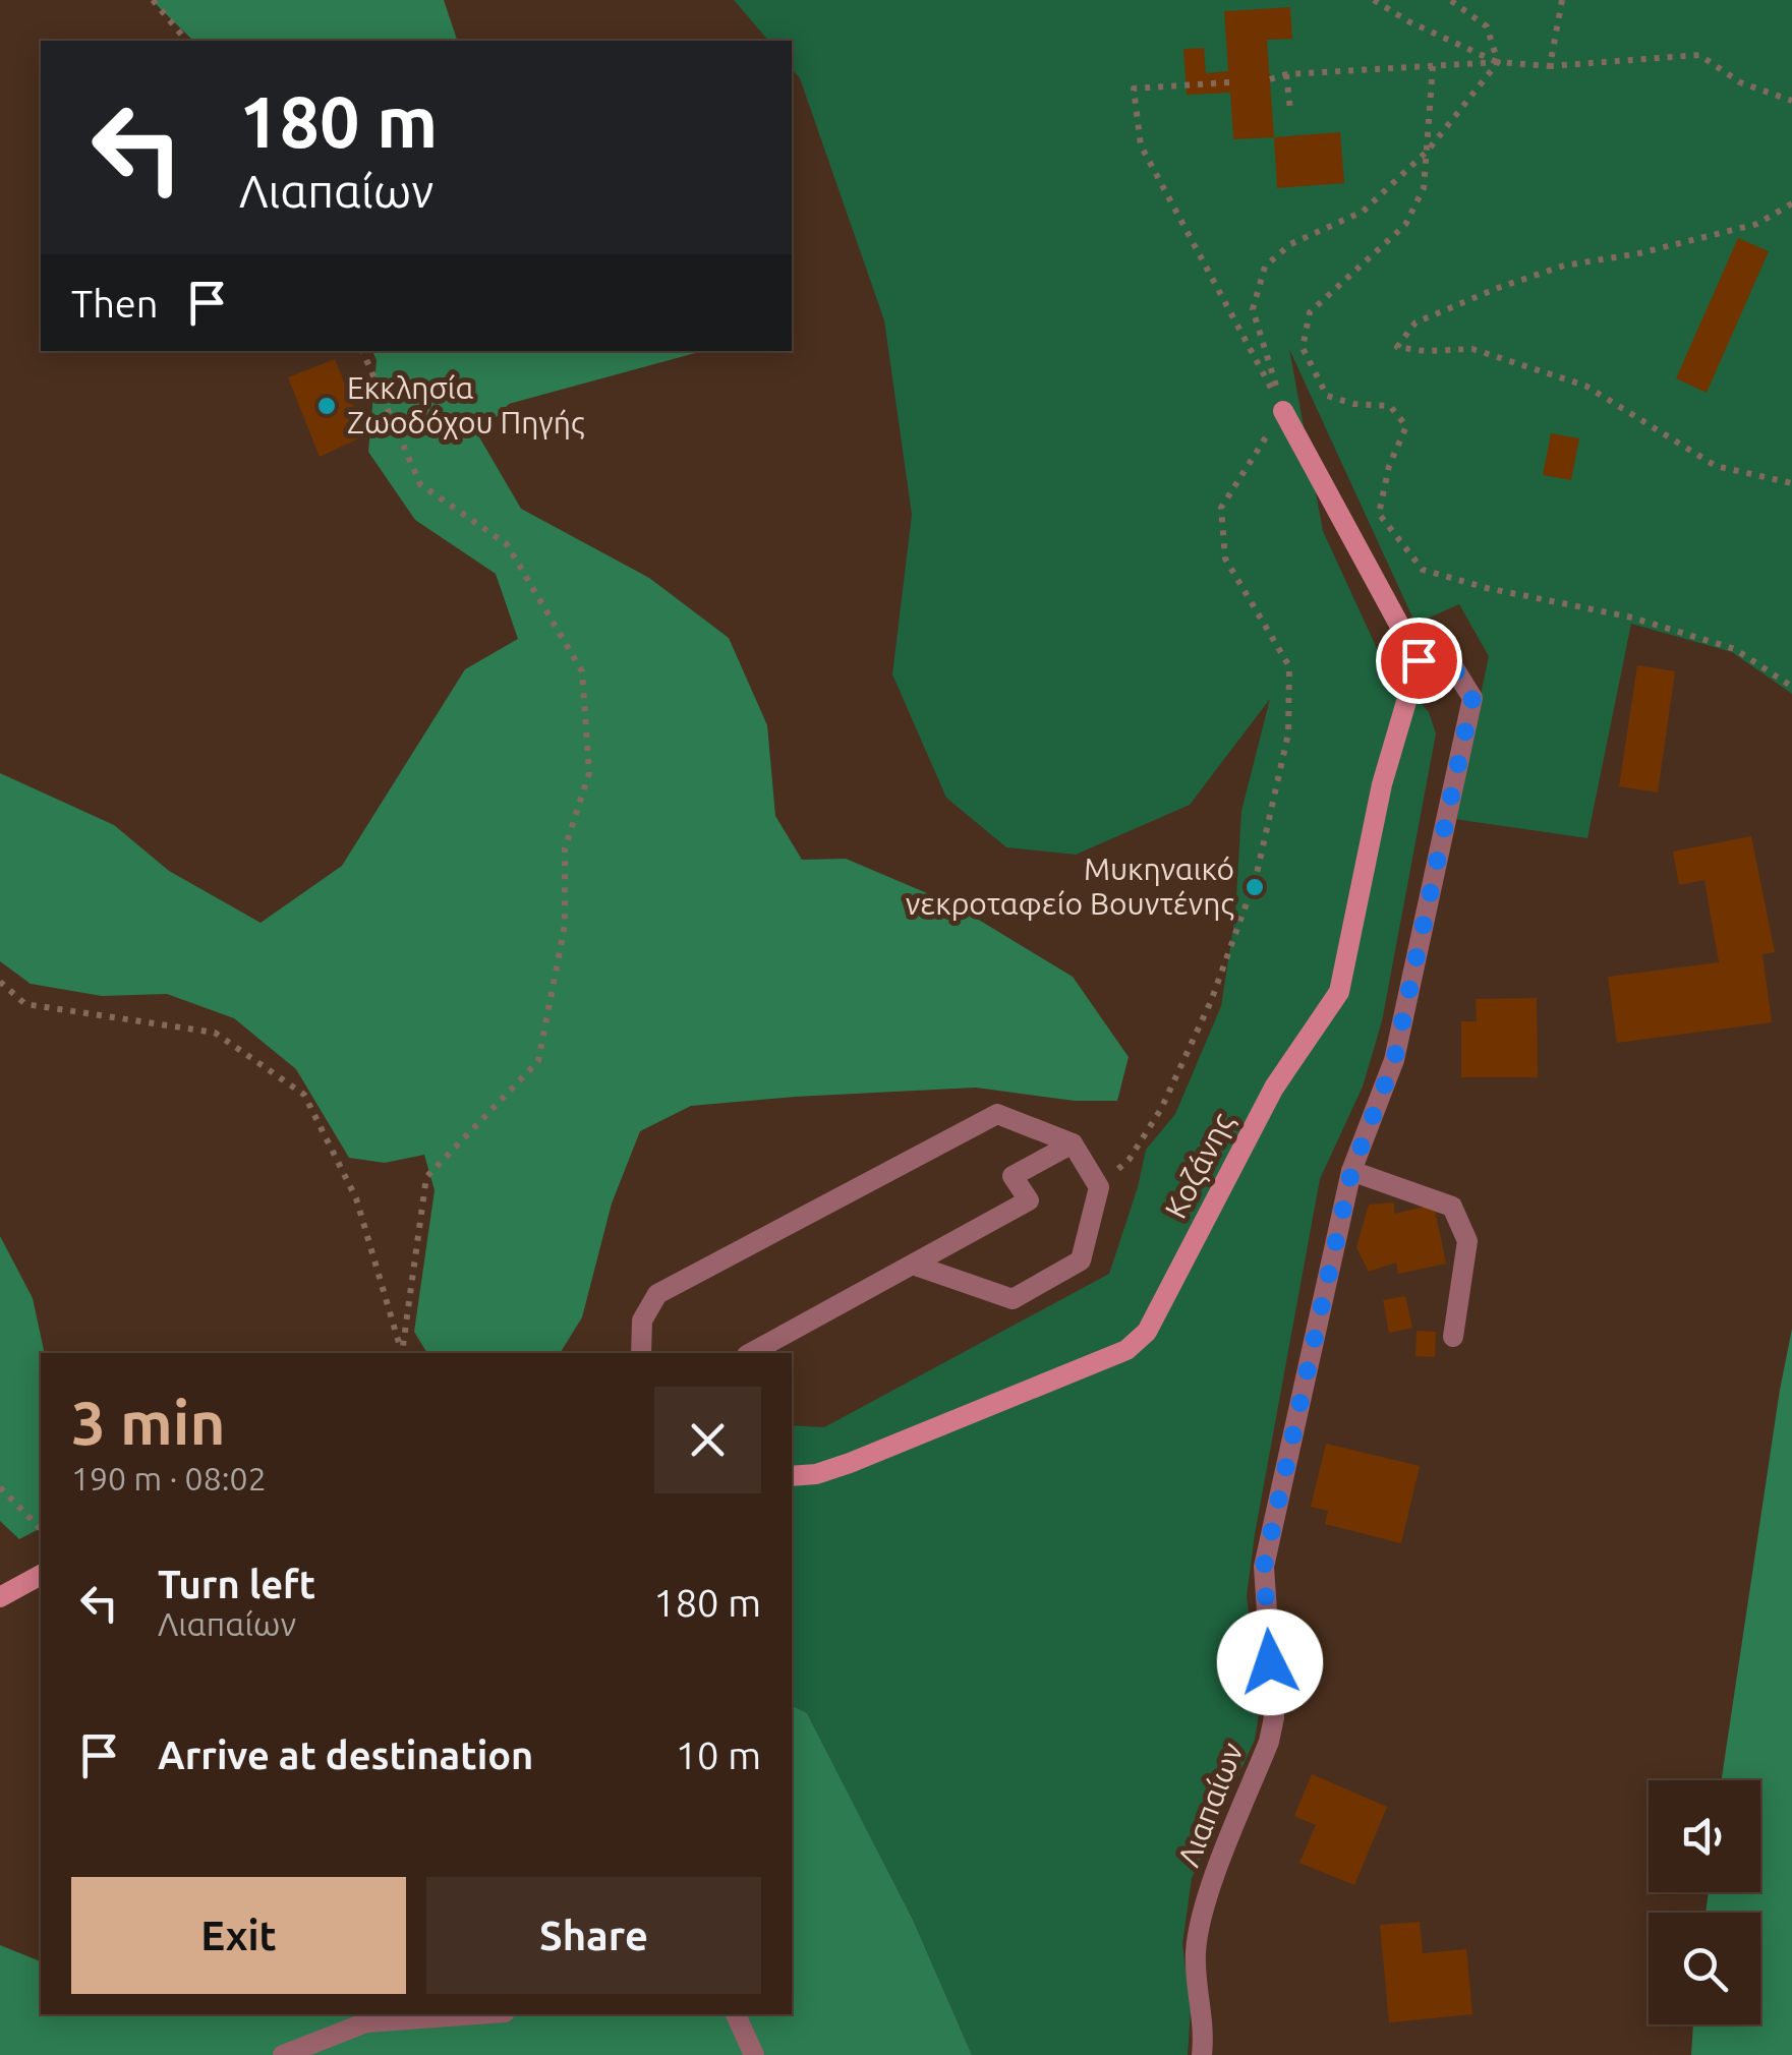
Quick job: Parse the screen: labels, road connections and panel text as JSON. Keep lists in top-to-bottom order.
{
  "streets": {
    "street": ["Κοζάνης", "Λιαπαίων"]
  },
  "crossings": [
    ["Κοζάνης", "Λιαπαίων"]
  ],
  "places": ["Εκκλησία Ζωοδόχου Πηγής", "Μυκηναικό νεκροταφείο Βουντένης"],
  "page": {
    "turn": ["180 m", "Λιαπαίων"],
    "then": "Then",
    "heading": ["3 min", "190 m · 08:02"],
    "list": [
      {
        "name": "Turn left",
        "note": "Λιαπαίων",
        "value": "180 m"
      },
      {
        "name": "Arrive at destination",
        "value": "10 m"
      }
    ],
    "buttons": ["Exit", "Share"]
  }
}
